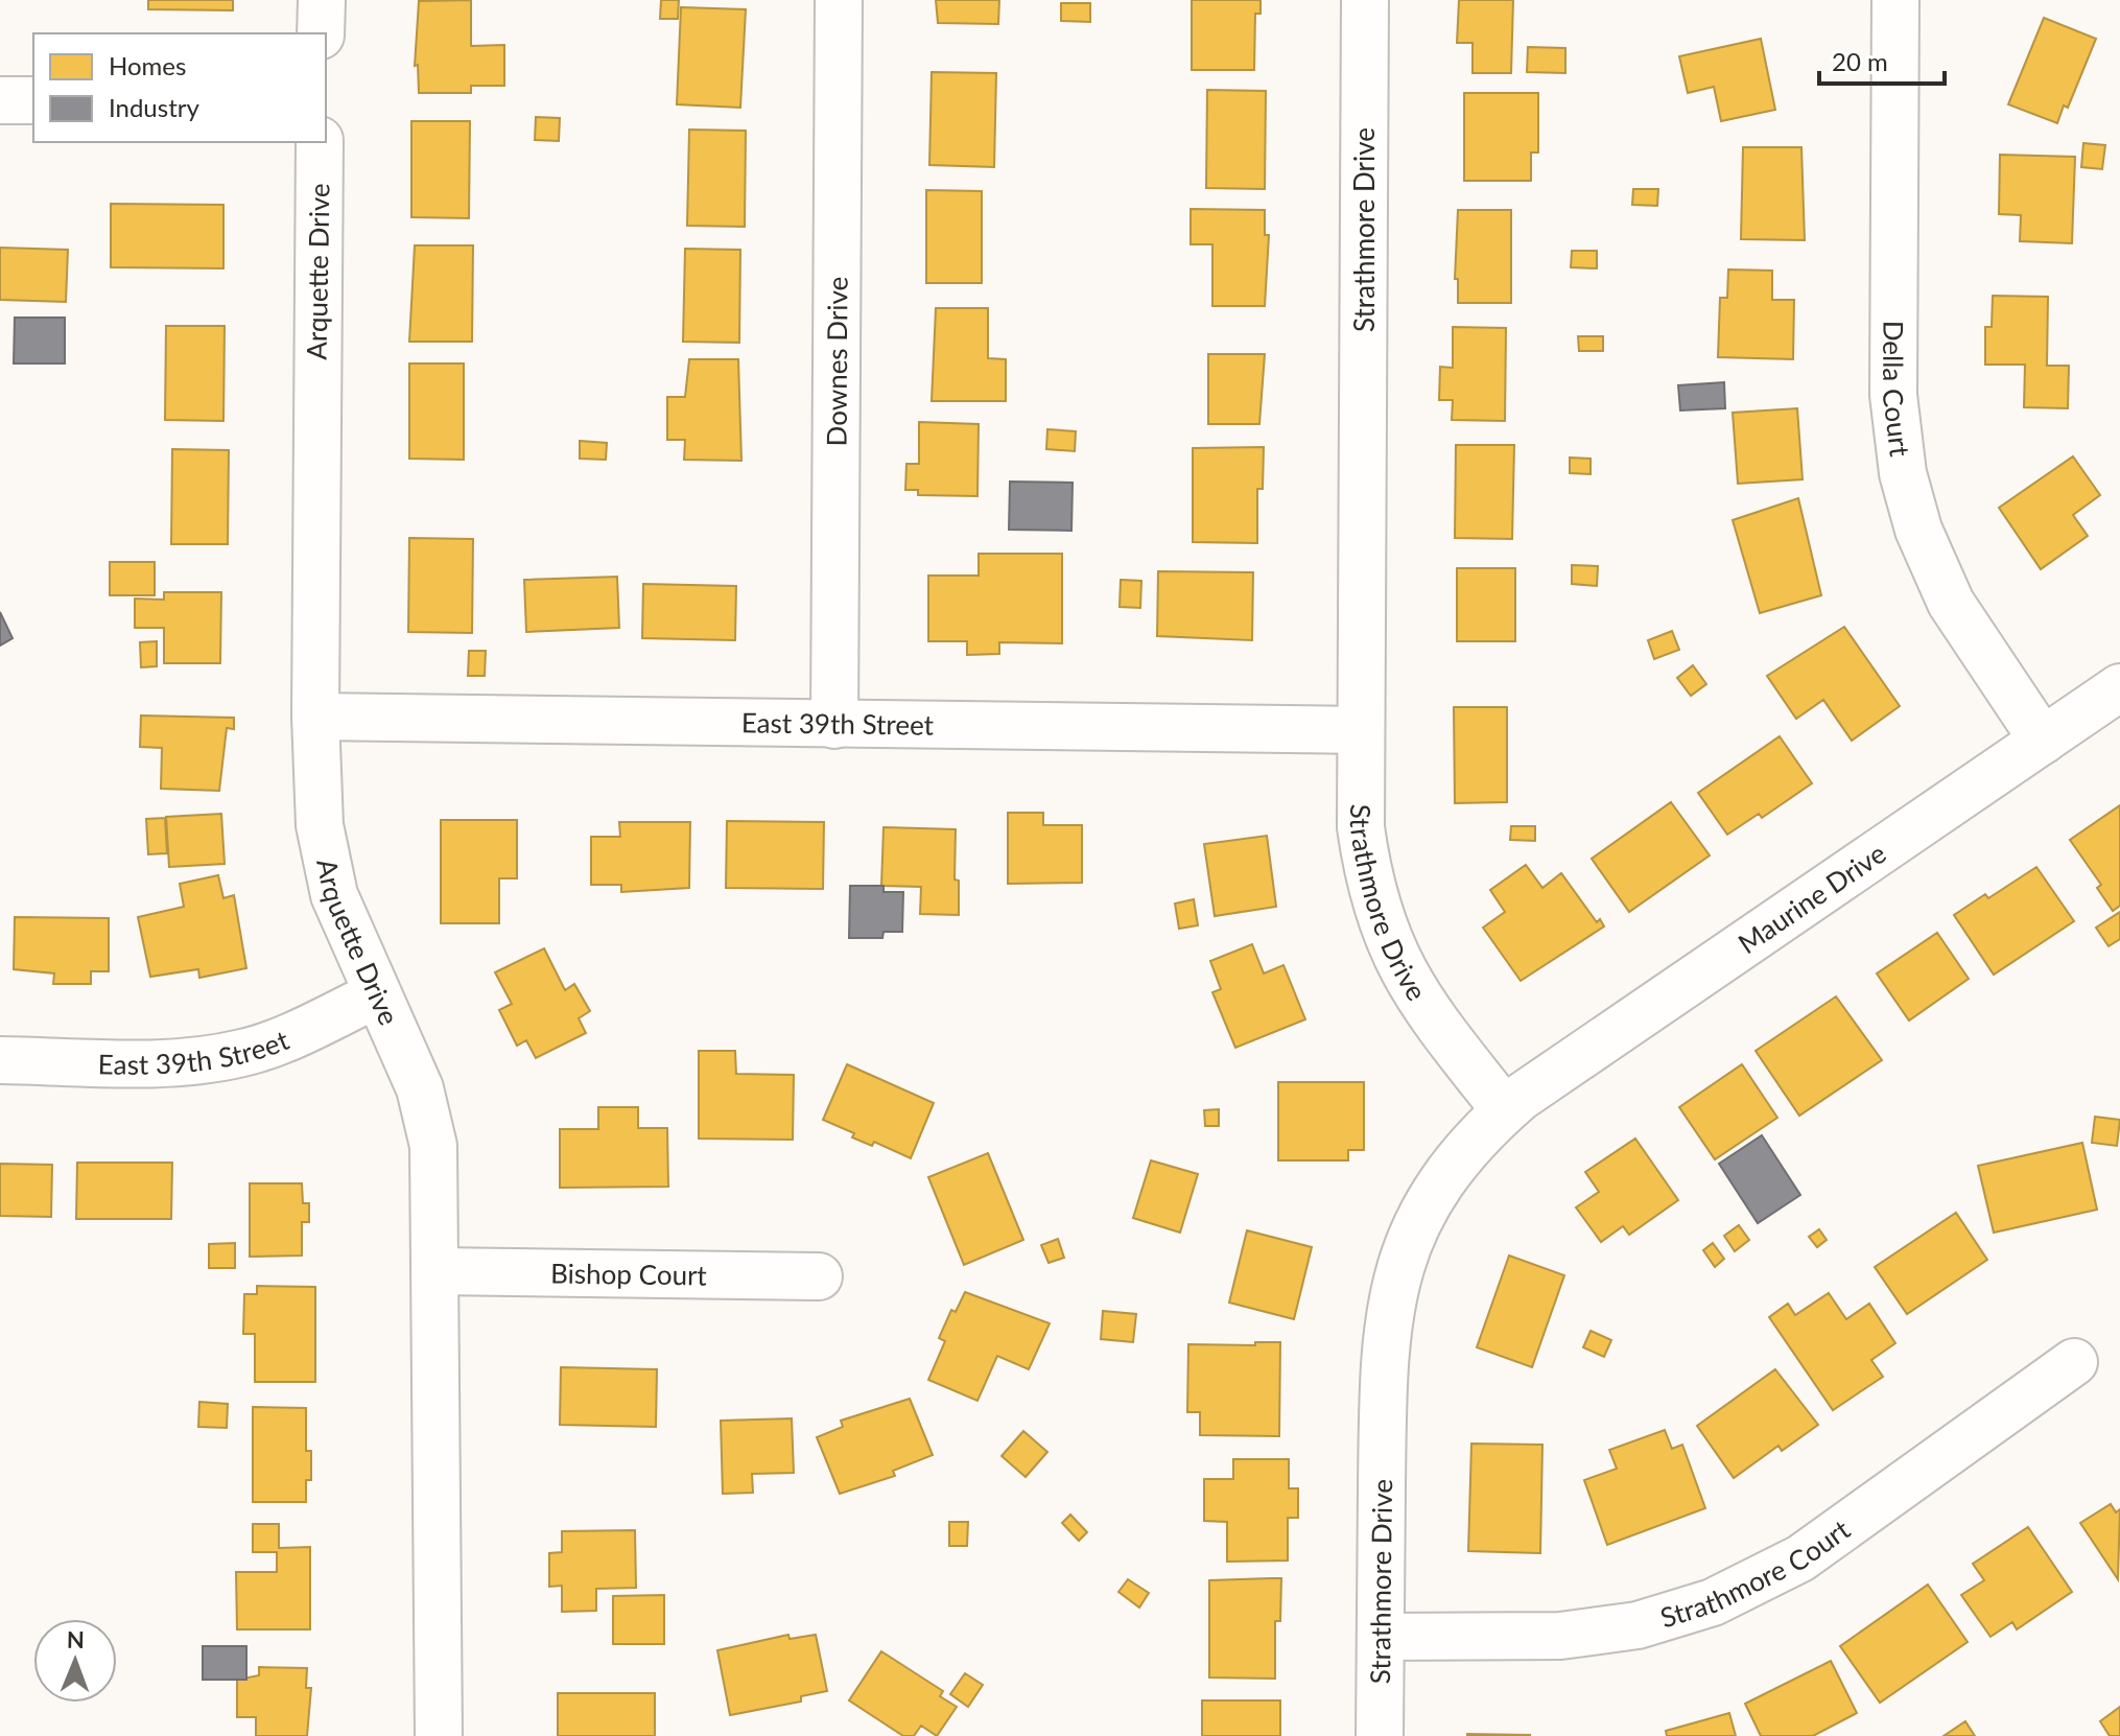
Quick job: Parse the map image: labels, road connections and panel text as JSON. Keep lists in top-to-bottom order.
{
  "streets": {
    "street": [
      "Strathmore Drive",
      "Arquette Drive",
      "Downes Drive",
      "Della Court",
      "East 39th Street",
      "Maurine Drive",
      "Bishop Court",
      "Strathmore Court"
    ]
  },
  "crossings": [
    ["Strathmore Drive", "East 39th Street"],
    ["Strathmore Drive", "Maurine Drive"],
    ["Strathmore Drive", "Strathmore Court"],
    ["Arquette Drive", "East 39th Street"],
    ["Arquette Drive", "Bishop Court"],
    ["Downes Drive", "East 39th Street"],
    ["Della Court", "Maurine Drive"]
  ],
  "legend": ["Homes", "Industry"],
  "scale_bar": "20 m",
  "north": "top"
}
